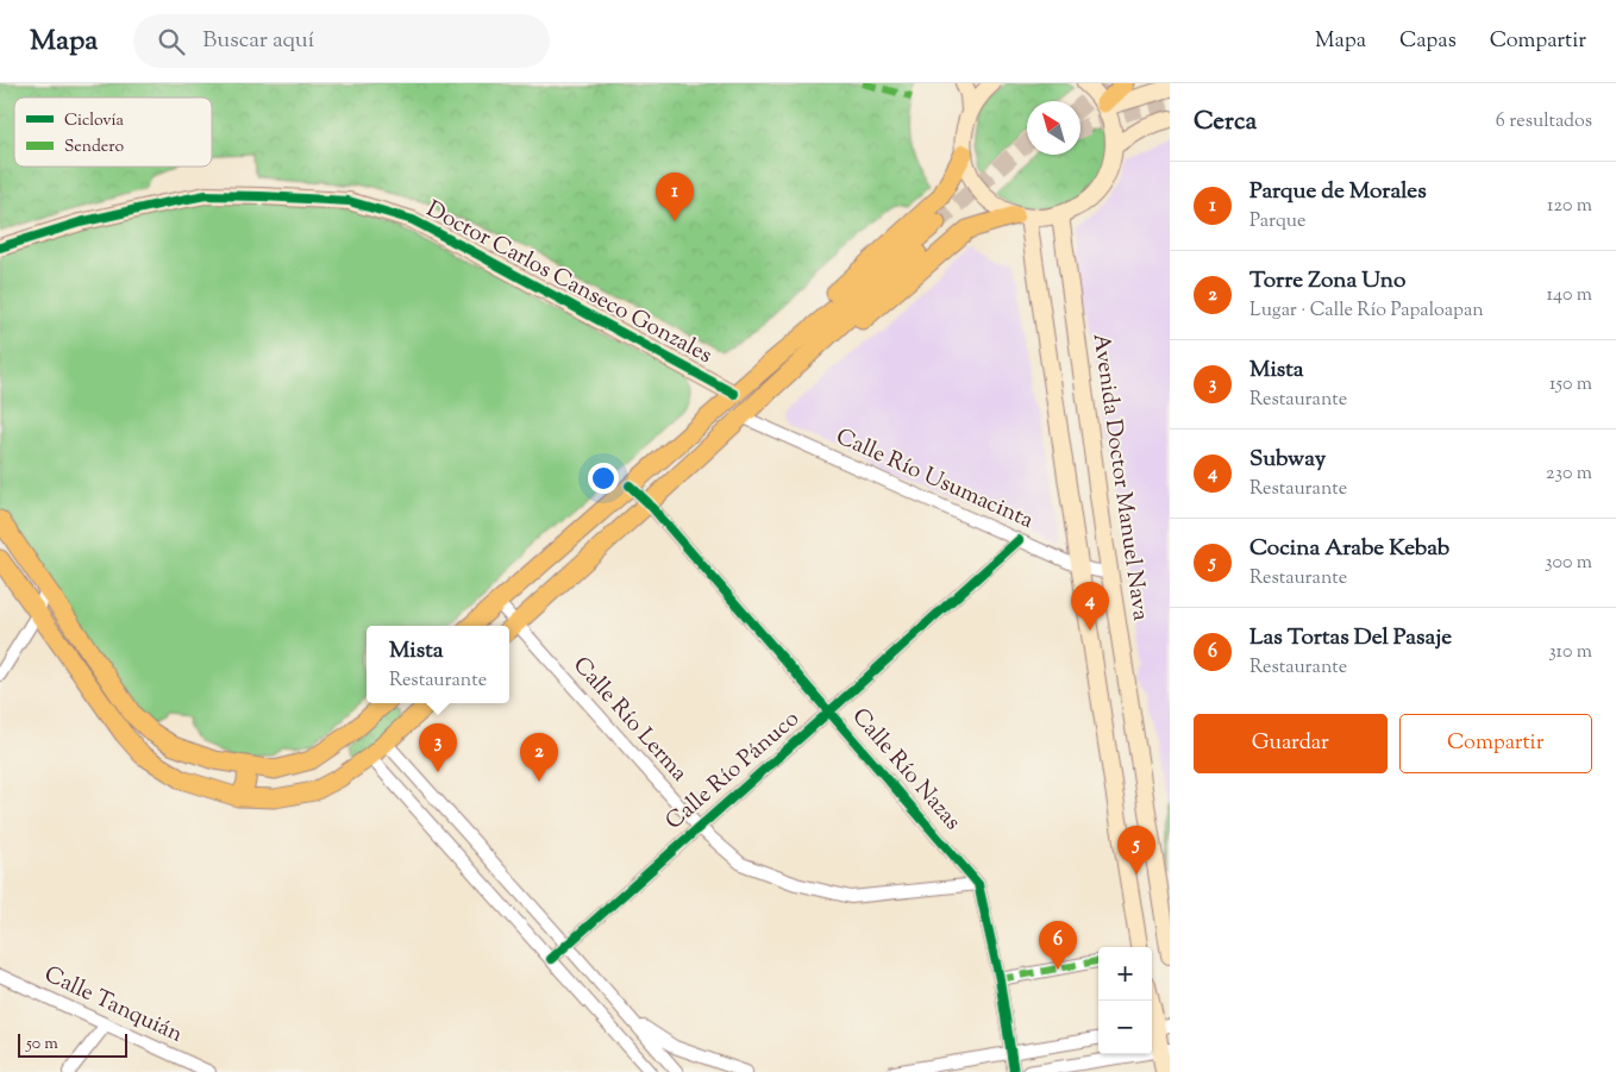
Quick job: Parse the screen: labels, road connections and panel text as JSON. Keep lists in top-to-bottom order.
{
  "streets": {
    "main road": ["Doctor Carlos Canseco Gonzales", "Avenida Doctor Manuel Nava"],
    "street": [
      "Calle Río Usumacinta",
      "Calle Río Lerma",
      "Calle Río Nazas",
      "Calle Río Pánuco",
      "Calle Tanquián"
    ]
  },
  "crossings": [
    ["Avenida Doctor Manuel Nava", "Calle Río Usumacinta"],
    ["Calle Río Usumacinta", "Calle Río Pánuco"],
    ["Calle Río Lerma", "Calle Río Nazas"],
    ["Calle Río Lerma", "Calle Río Pánuco"],
    ["Calle Río Nazas", "Calle Río Pánuco"]
  ],
  "legend": ["Ciclovía", "Sendero"],
  "scale_bar": "50 m",
  "north": "top left",
  "page": {
    "header": "Mapa",
    "search": "Buscar aquí",
    "nav": ["Mapa", "Capas", "Compartir"],
    "heading": ["Cerca", "6 resultados"],
    "list": [
      {
        "mark": "1",
        "name": "Parque de Morales",
        "note": "Parque",
        "value": "120 m"
      },
      {
        "mark": "2",
        "name": "Torre Zona Uno",
        "note": "Lugar · Calle Río Papaloapan",
        "value": "140 m"
      },
      {
        "mark": "3",
        "name": "Mista",
        "note": "Restaurante",
        "value": "150 m"
      },
      {
        "mark": "4",
        "name": "Subway",
        "note": "Restaurante",
        "value": "230 m"
      },
      {
        "mark": "5",
        "name": "Cocina Arabe Kebab",
        "note": "Restaurante",
        "value": "300 m"
      },
      {
        "mark": "6",
        "name": "Las Tortas Del Pasaje",
        "note": "Restaurante",
        "value": "310 m"
      }
    ],
    "pins": [
      "1",
      "4",
      "3",
      "2",
      "5",
      "6"
    ],
    "popup": ["Mista", "Restaurante"],
    "buttons": ["Guardar", "Compartir"],
    "map_buttons": ["+", "−"],
    "scale": "50 m"
  }
}
